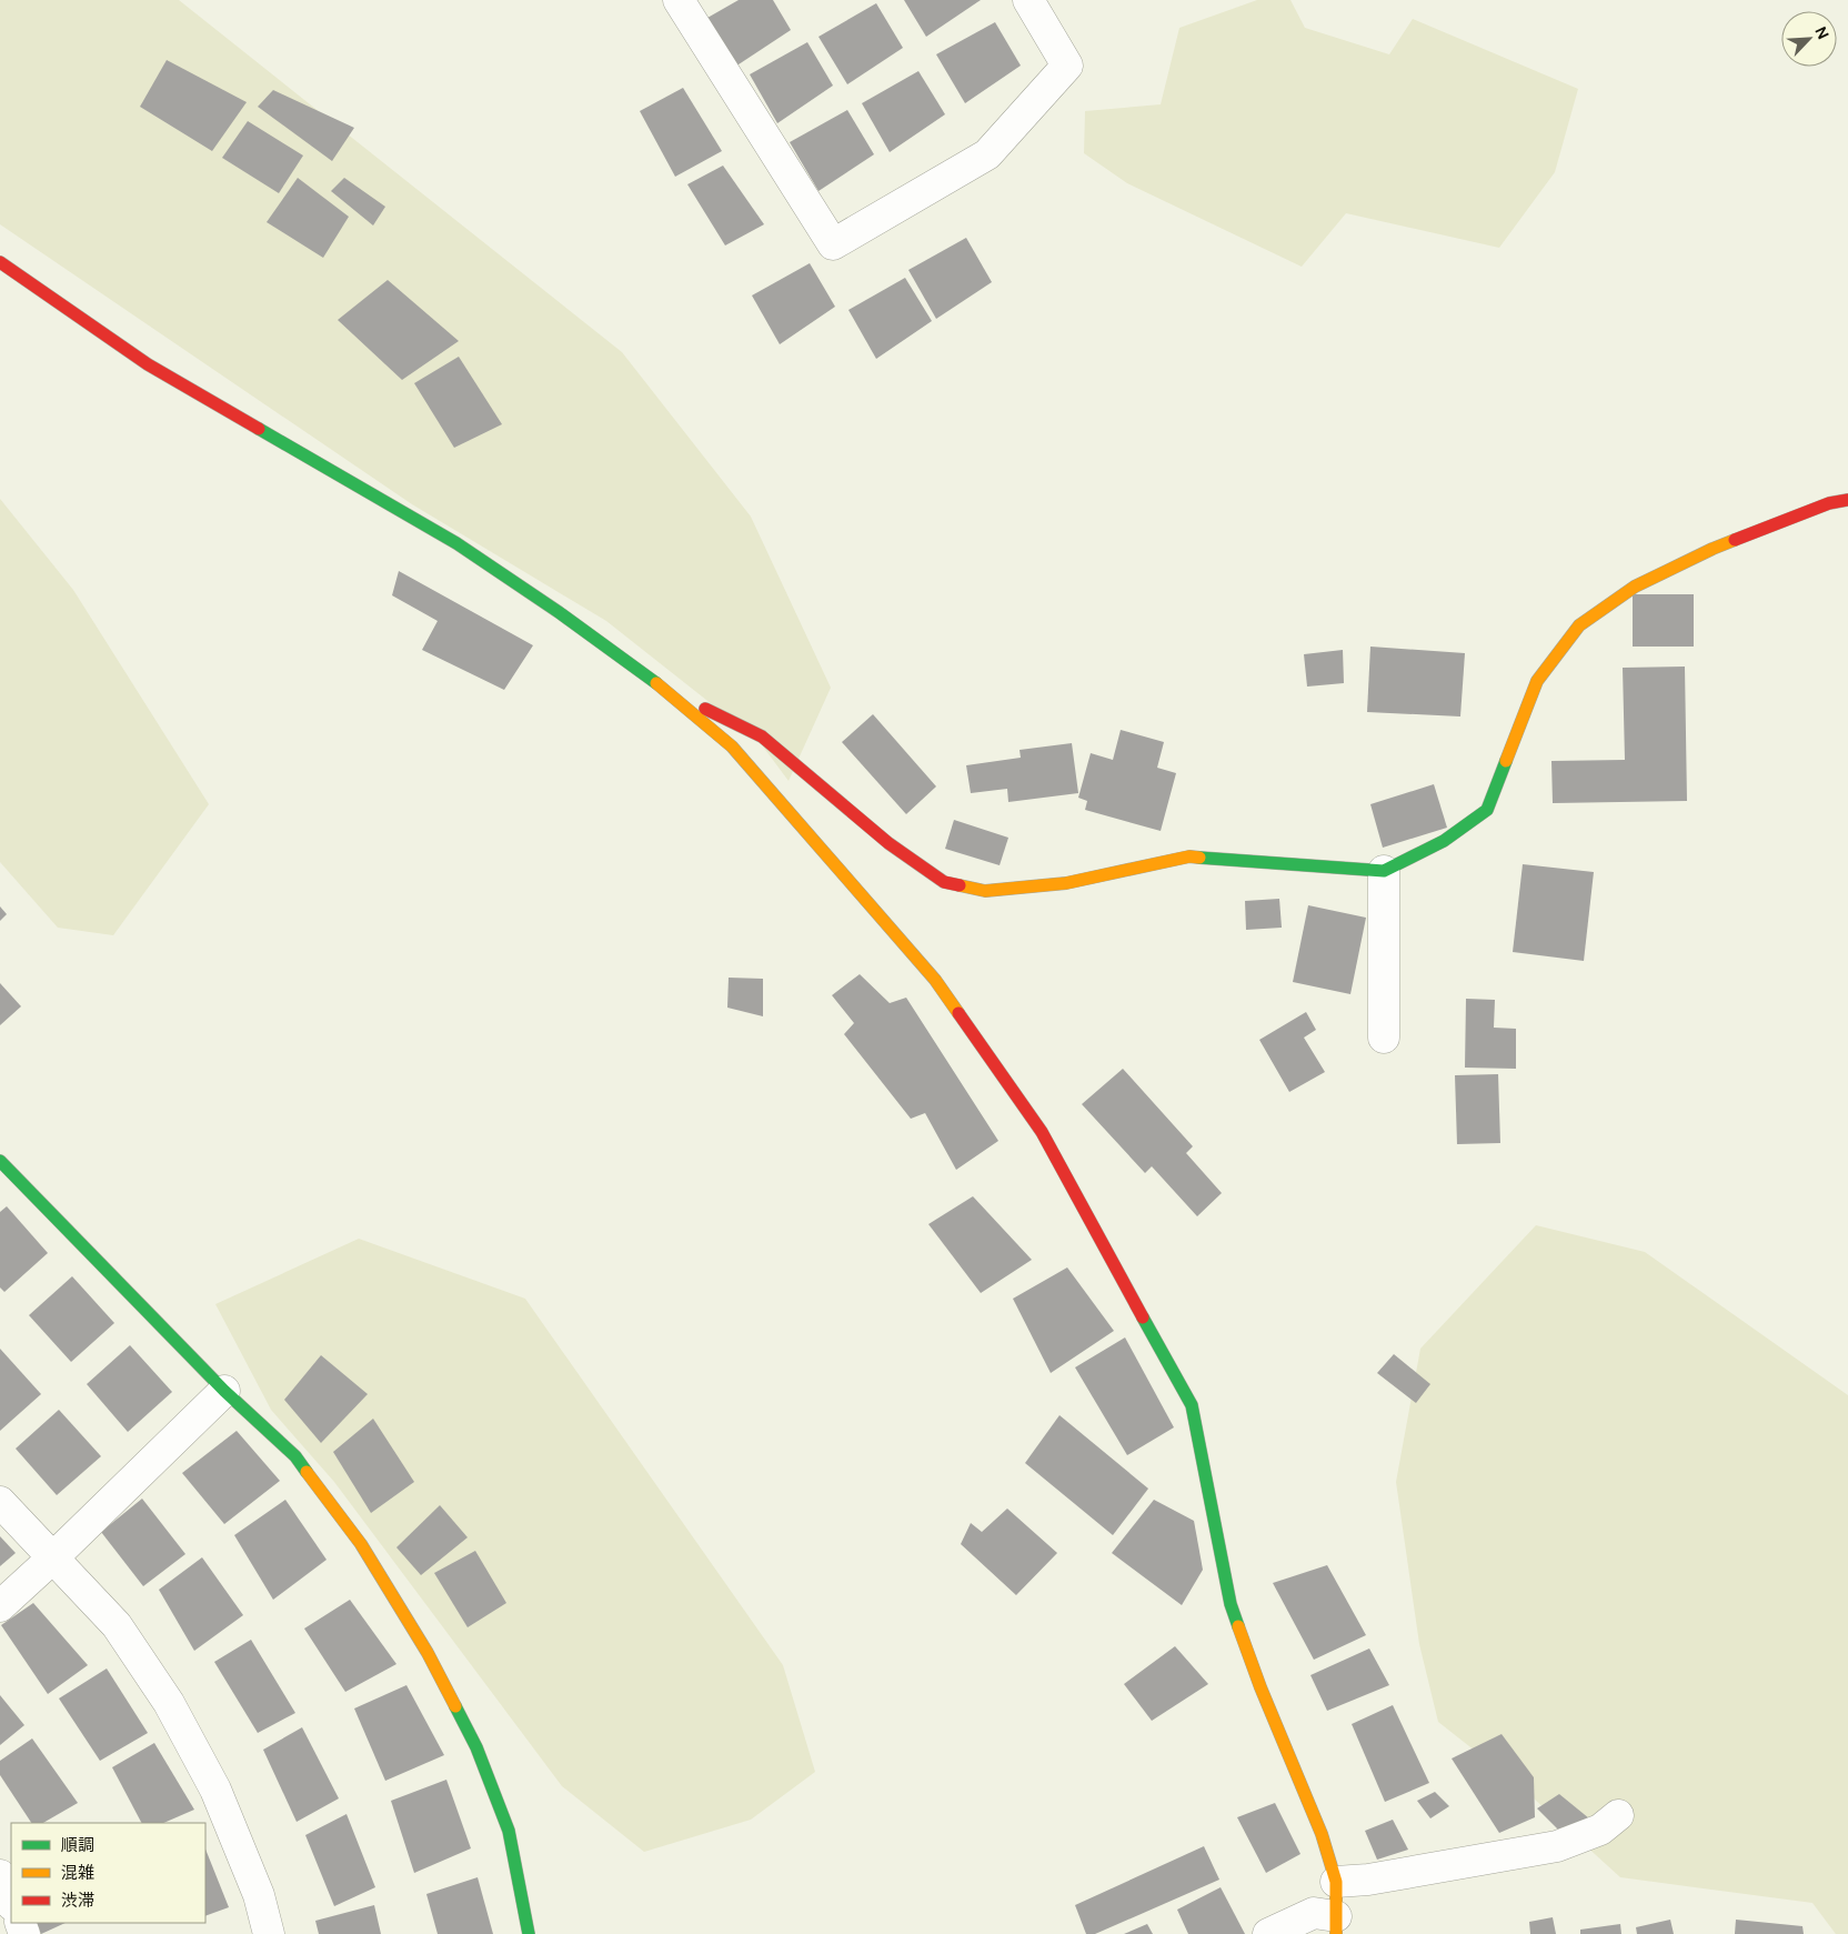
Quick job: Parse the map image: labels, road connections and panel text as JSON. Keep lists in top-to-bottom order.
{
  "legend": ["順調", "混雑", "渋滞"],
  "north": "top right"
}
